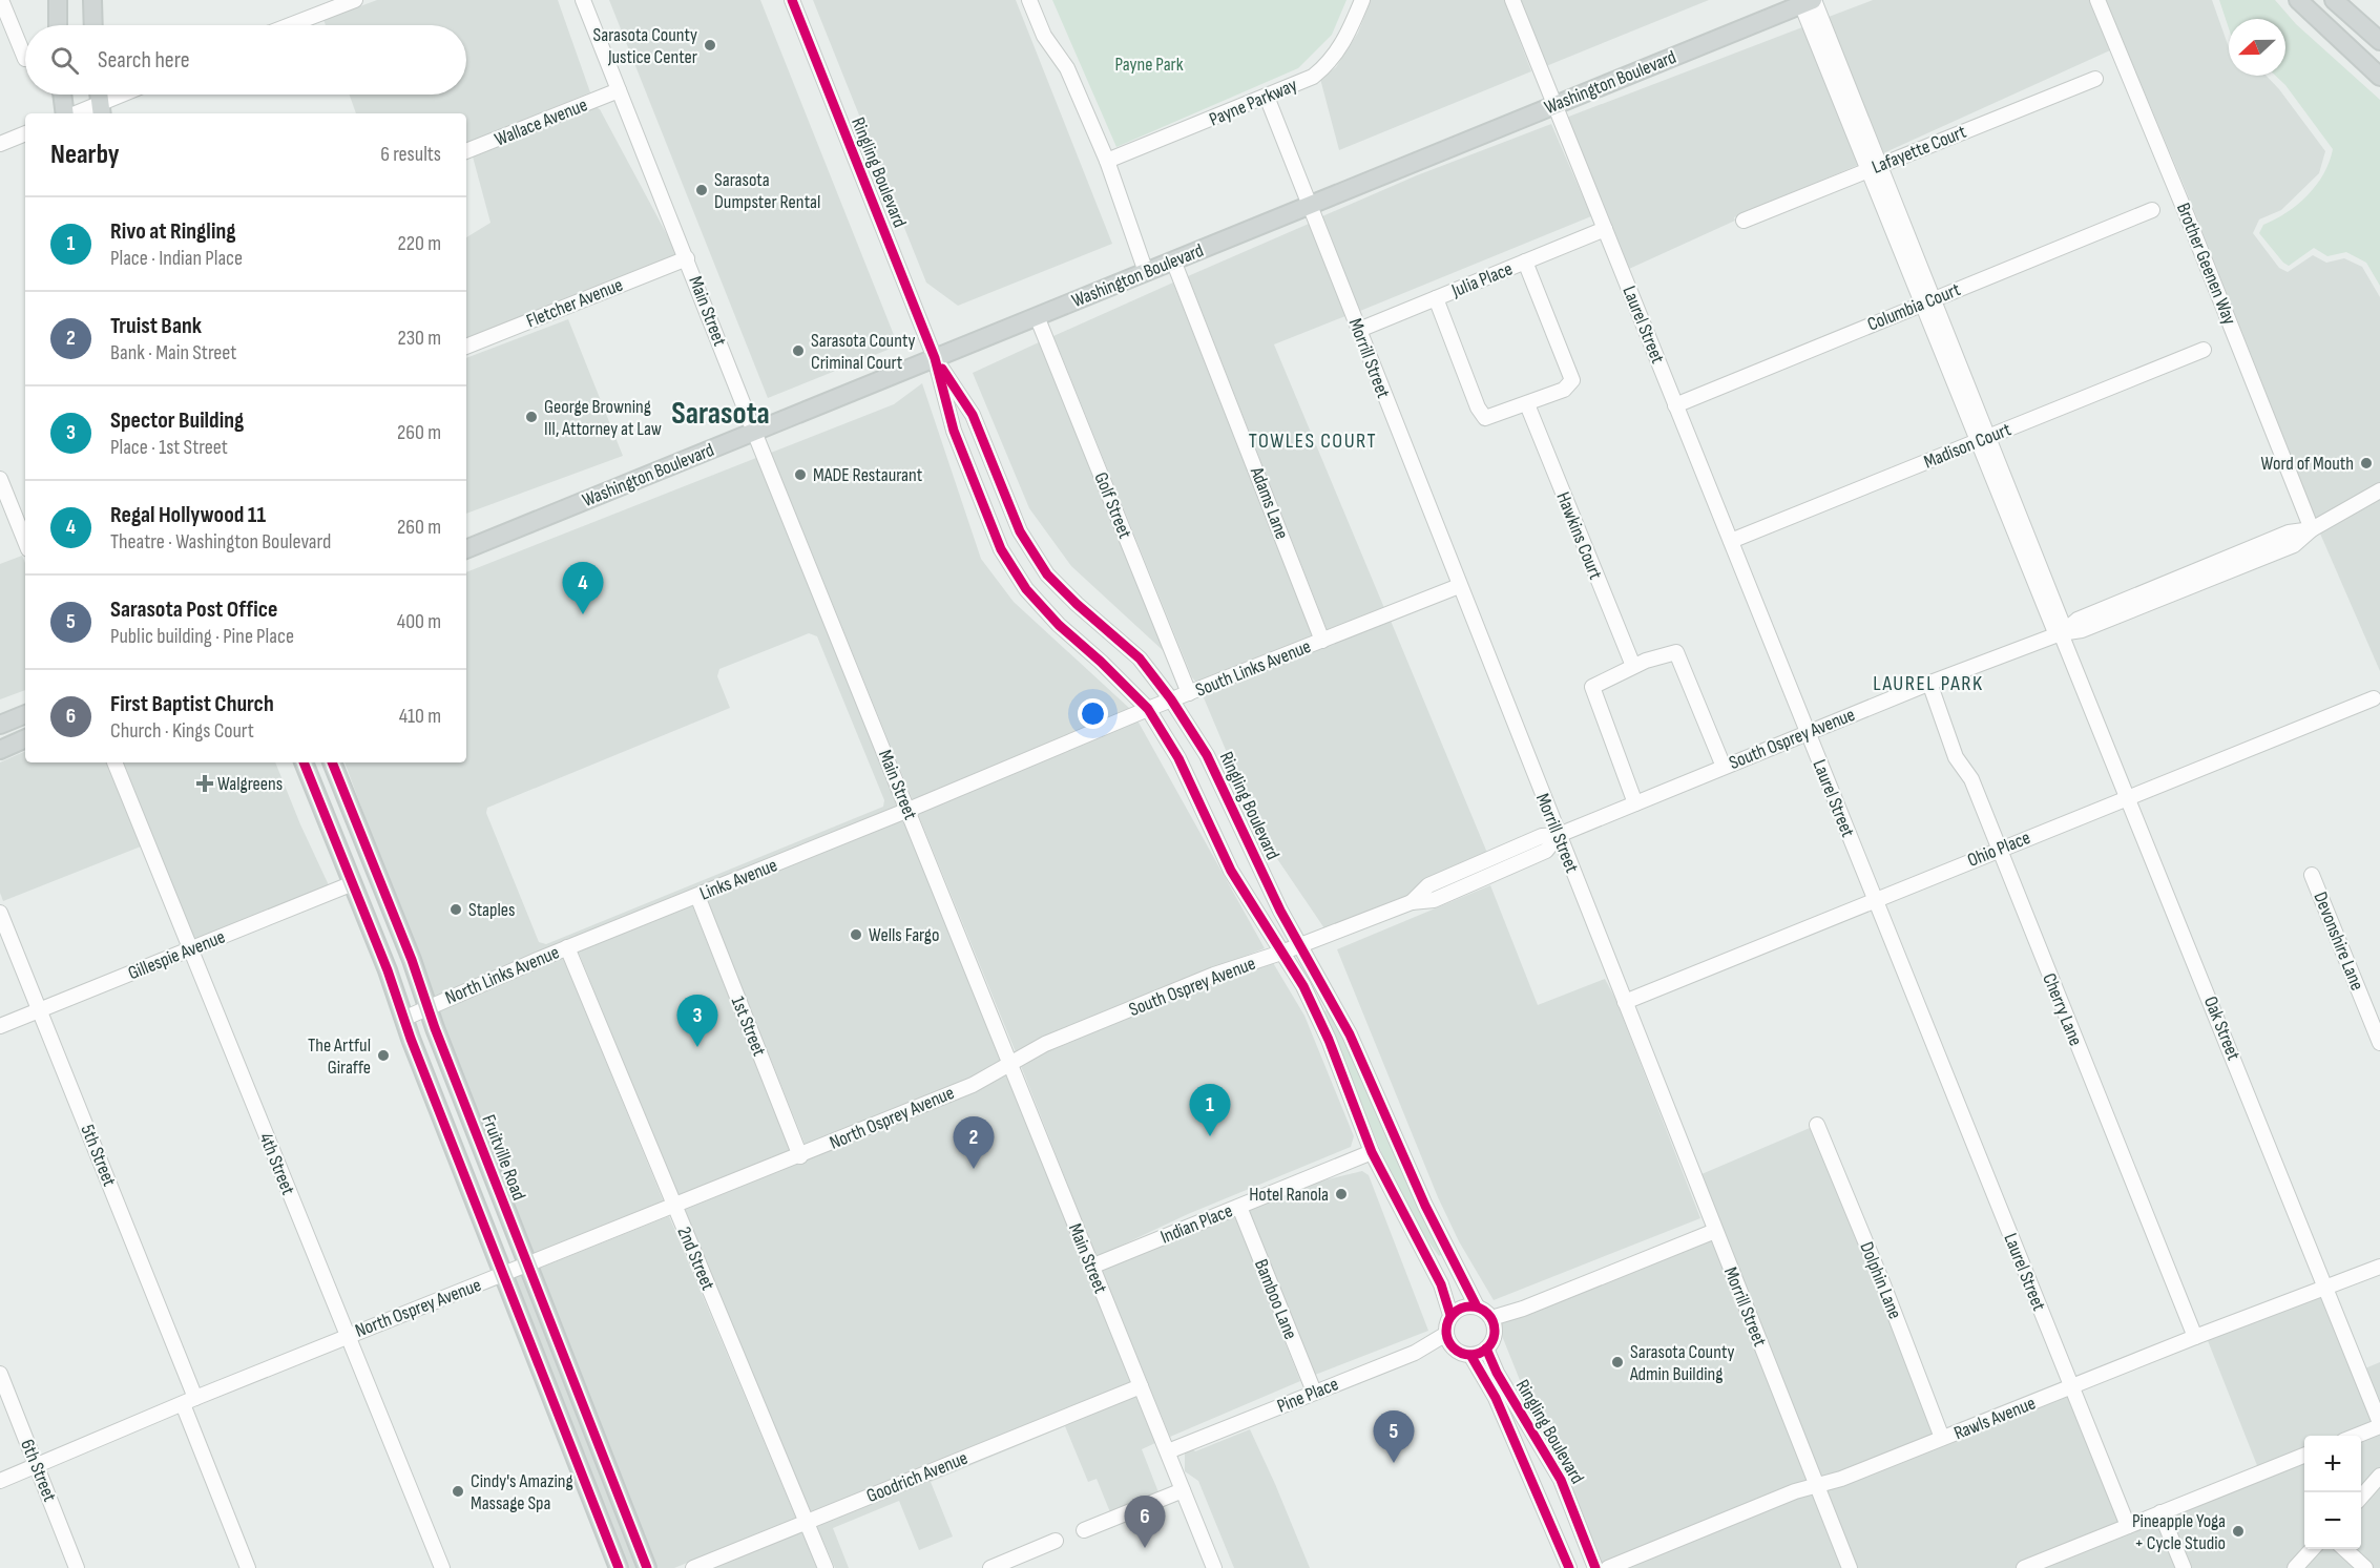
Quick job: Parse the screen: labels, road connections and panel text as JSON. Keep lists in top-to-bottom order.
{
  "streets": {
    "main road": ["Washington Boulevard", "Fruitville Road"],
    "street": [
      "Payne Parkway",
      "Wallace Avenue",
      "Lafayette Court",
      "Ringling Boulevard",
      "Brother Geenen Way",
      "Julia Place",
      "Fletcher Avenue",
      "Columbia Court",
      "Main Street",
      "Laurel Street",
      "Morrill Street",
      "Madison Court",
      "Adams Lane",
      "Golf Street",
      "Hawkins Court",
      "South Links Avenue",
      "South Osprey Avenue",
      "Ohio Place",
      "Links Avenue",
      "Devonshire Lane",
      "Gillespie Avenue",
      "North Links Avenue",
      "Cherry Lane",
      "1st Street",
      "Oak Street",
      "North Osprey Avenue",
      "5th Street",
      "4th Street",
      "Indian Place",
      "2nd Street",
      "Dolphin Lane",
      "Bamboo Lane",
      "Pine Place",
      "Rawls Avenue",
      "6th Street",
      "Goodrich Avenue"
    ]
  },
  "crossings": [
    ["Washington Boulevard", "Ringling Boulevard"],
    ["Washington Boulevard", "Main Street"],
    ["Washington Boulevard", "Laurel Street"],
    ["Washington Boulevard", "Morrill Street"],
    ["Washington Boulevard", "Adams Lane"],
    ["Washington Boulevard", "Golf Street"],
    ["Washington Boulevard", "Oak Street"],
    ["Payne Parkway", "Morrill Street"],
    ["Wallace Avenue", "Main Street"],
    ["Lafayette Court", "Oak Street"],
    ["Ringling Boulevard", "South Links Avenue"],
    ["Ringling Boulevard", "South Osprey Avenue"],
    ["Ringling Boulevard", "Indian Place"],
    ["Ringling Boulevard", "Pine Place"],
    ["Brother Geenen Way", "South Osprey Avenue"],
    ["Julia Place", "Laurel Street"],
    ["Julia Place", "Morrill Street"],
    ["Fletcher Avenue", "Main Street"],
    ["Columbia Court", "Laurel Street"],
    ["Columbia Court", "Oak Street"],
    ["Main Street", "South Links Avenue"],
    ["Main Street", "South Osprey Avenue"],
    ["Main Street", "Links Avenue"],
    ["Main Street", "North Osprey Avenue"],
    ["Main Street", "Indian Place"],
    ["Main Street", "Pine Place"],
    ["Main Street", "Goodrich Avenue"],
    ["Laurel Street", "Madison Court"],
    ["Laurel Street", "South Osprey Avenue"],
    ["Laurel Street", "Ohio Place"],
    ["Laurel Street", "Rawls Avenue"],
    ["Morrill Street", "South Links Avenue"],
    ["Morrill Street", "South Osprey Avenue"],
    ["Morrill Street", "Ohio Place"],
    ["Morrill Street", "Rawls Avenue"],
    ["Madison Court", "Oak Street"],
    ["Adams Lane", "South Links Avenue"],
    ["Golf Street", "South Links Avenue"],
    ["South Links Avenue", "Links Avenue"],
    ["South Osprey Avenue", "Cherry Lane"],
    ["South Osprey Avenue", "Oak Street"],
    ["South Osprey Avenue", "North Osprey Avenue"],
    ["Ohio Place", "Cherry Lane"],
    ["Ohio Place", "Oak Street"],
    ["Links Avenue", "North Links Avenue"],
    ["Links Avenue", "1st Street"],
    ["Links Avenue", "2nd Street"],
    ["Gillespie Avenue", "5th Street"],
    ["Gillespie Avenue", "4th Street"],
    ["North Links Avenue", "Fruitville Road"],
    ["North Links Avenue", "2nd Street"],
    ["Cherry Lane", "Rawls Avenue"],
    ["1st Street", "North Osprey Avenue"],
    ["Oak Street", "Rawls Avenue"],
    ["North Osprey Avenue", "5th Street"],
    ["North Osprey Avenue", "Fruitville Road"],
    ["North Osprey Avenue", "4th Street"],
    ["North Osprey Avenue", "2nd Street"],
    ["North Osprey Avenue", "6th Street"],
    ["Indian Place", "Bamboo Lane"],
    ["2nd Street", "Goodrich Avenue"],
    ["Dolphin Lane", "Rawls Avenue"],
    ["Bamboo Lane", "Pine Place"]
  ],
  "districts": ["Sarasota", "TOWLES COURT", "LAUREL PARK"],
  "parks": ["Payne Park"],
  "places": {
    "other": [
      "Sarasota County Justice Center",
      "Sarasota Dumpster Rental",
      "Sarasota County Criminal Court",
      "George Browning III, Attorney at Law",
      "Word of Mouth",
      "MADE Restaurant",
      "Staples",
      "Wells Fargo",
      "The Artful Giraffe",
      "Hotel Ranola",
      "Sarasota County Admin Building",
      "Cindy's Amazing Massage Spa",
      "Pineapple Yoga + Cycle Studio"
    ],
    "health": ["Walgreens"]
  },
  "north": "left",
  "page": {
    "search": "Search here",
    "heading": ["Nearby", "6 results"],
    "list": [
      {
        "mark": "1",
        "name": "Rivo at Ringling",
        "note": "Place · Indian Place",
        "value": "220 m"
      },
      {
        "mark": "2",
        "name": "Truist Bank",
        "note": "Bank · Main Street",
        "value": "230 m"
      },
      {
        "mark": "3",
        "name": "Spector Building",
        "note": "Place · 1st Street",
        "value": "260 m"
      },
      {
        "mark": "4",
        "name": "Regal Hollywood 11",
        "note": "Theatre · Washington Boulevard",
        "value": "260 m"
      },
      {
        "mark": "5",
        "name": "Sarasota Post Office",
        "note": "Public building · Pine Place",
        "value": "400 m"
      },
      {
        "mark": "6",
        "name": "First Baptist Church",
        "note": "Church · Kings Court",
        "value": "410 m"
      }
    ],
    "pins": [
      "4",
      "3",
      "1",
      "2",
      "5",
      "6"
    ],
    "map_buttons": ["+", "−"]
  }
}
